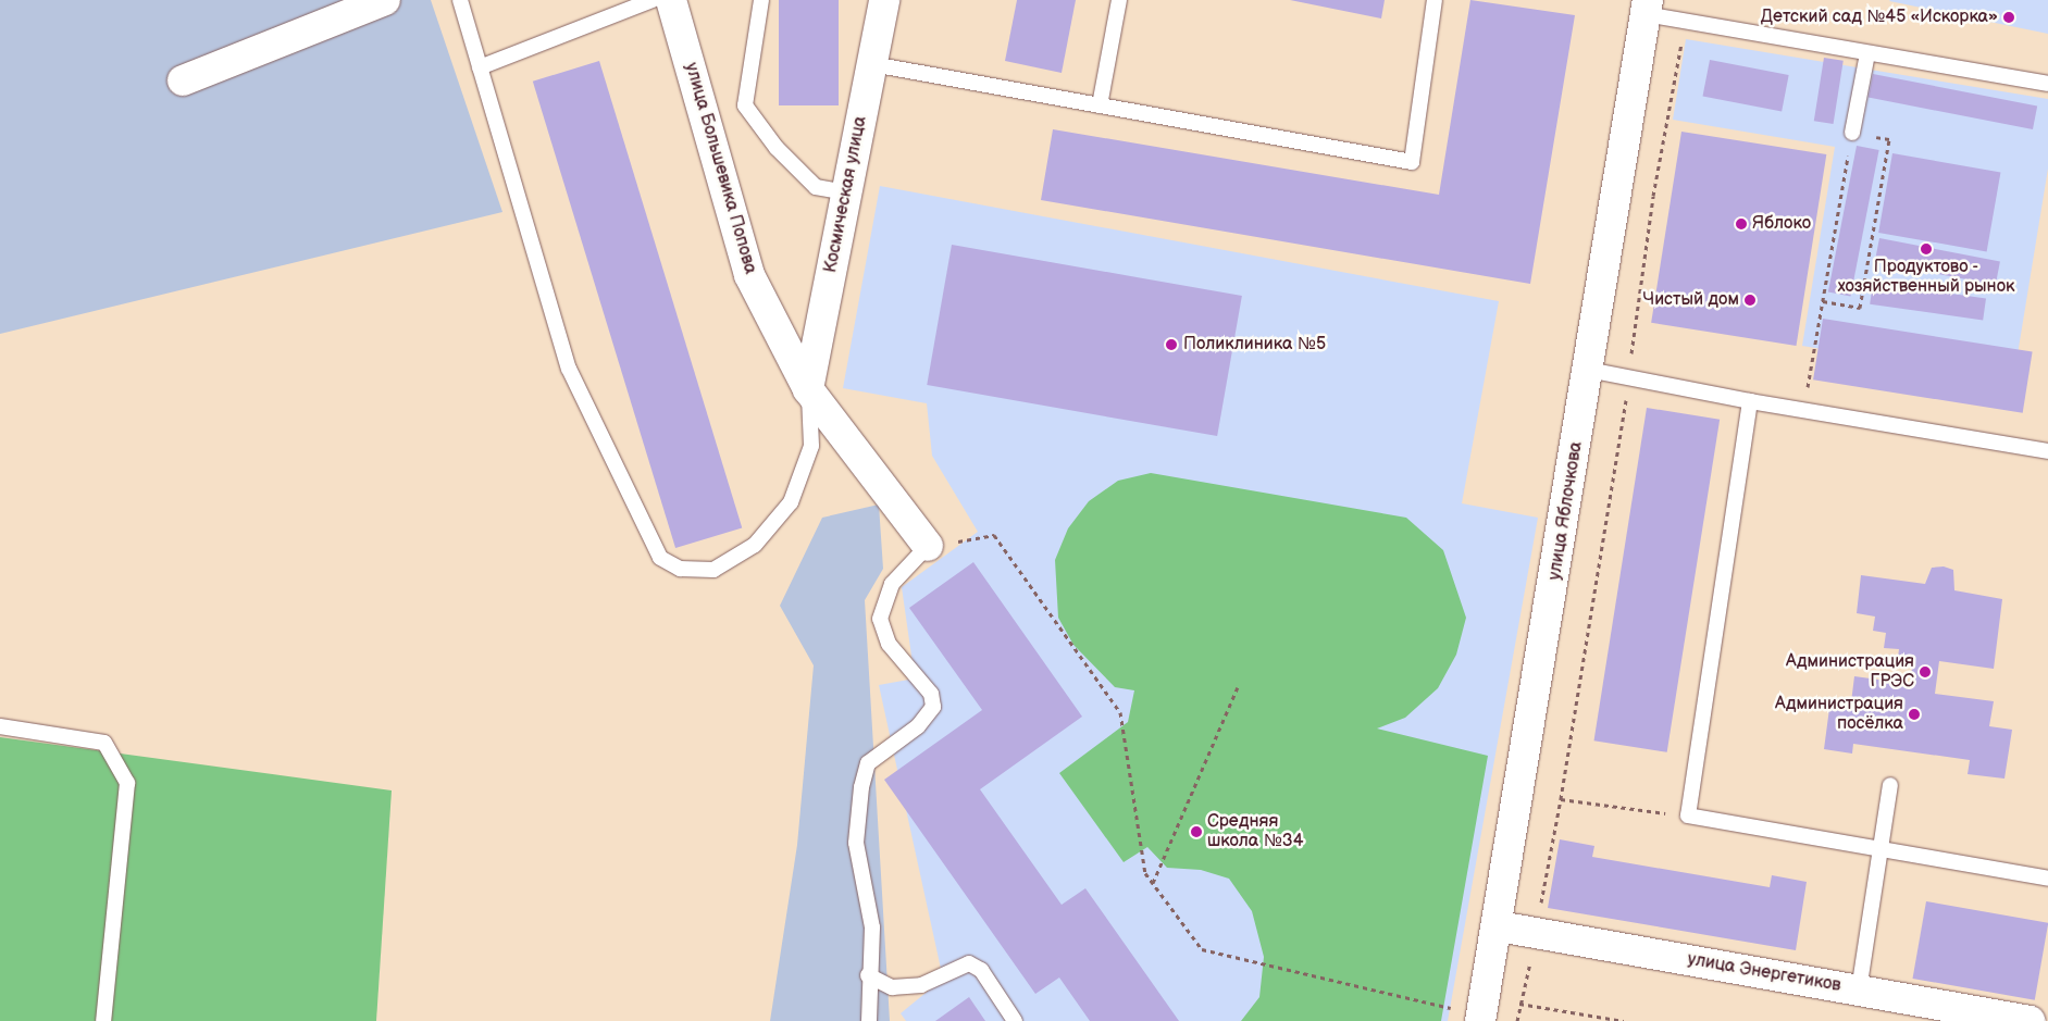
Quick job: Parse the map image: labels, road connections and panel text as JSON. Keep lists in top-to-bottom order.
{
  "streets": {
    "street": [
      "улица Большевика Попова",
      "Космическая улица",
      "улица Яблочкова",
      "улица Энергетиков"
    ]
  },
  "crossings": [
    ["улица Большевика Попова", "Космическая улица"],
    ["улица Яблочкова", "улица Энергетиков"]
  ],
  "places": [
    "Детский сад №45 «Искорка»",
    "Яблоко",
    "Продуктово - хозяйственный рынок",
    "Чистый дом",
    "Поликлиника №5",
    "Администрация ГРЭС",
    "Администрация посёлка",
    "Средняя школа №34"
  ]
}
